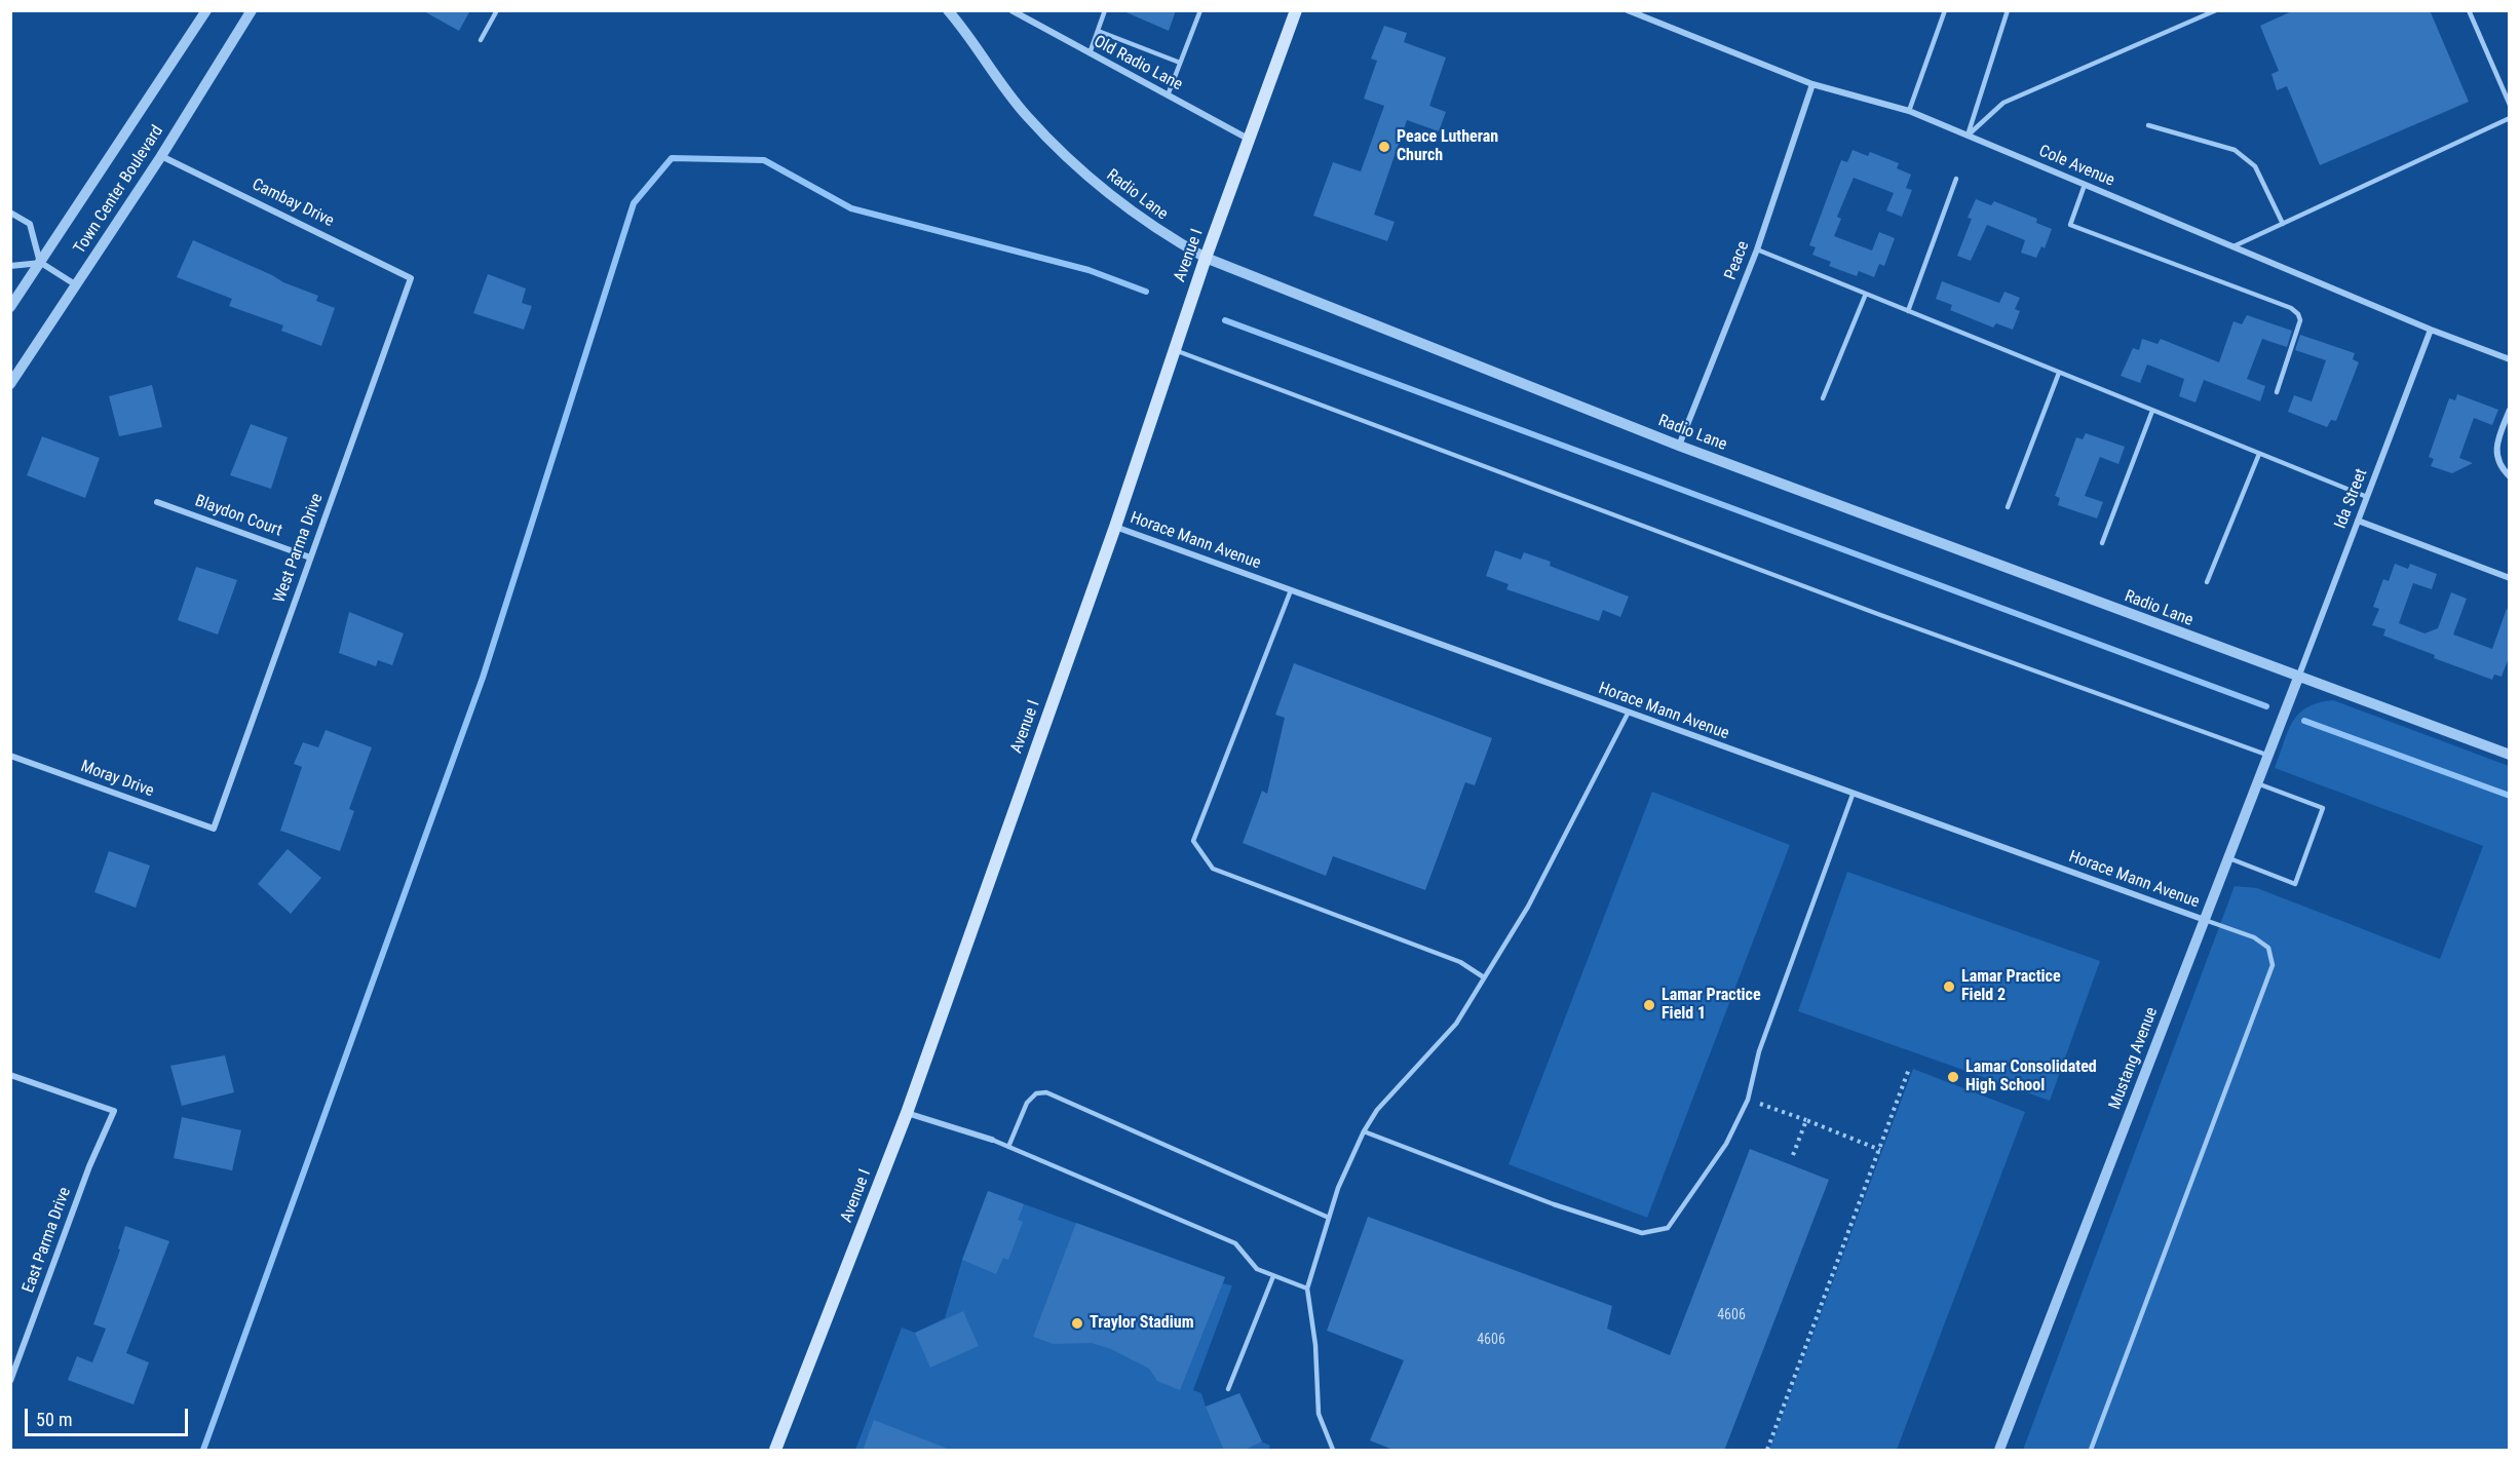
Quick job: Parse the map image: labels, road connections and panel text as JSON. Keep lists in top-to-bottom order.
{
  "streets": {
    "main road": ["Avenue I"],
    "street": [
      "Old Radio Lane",
      "Cole Avenue",
      "Town Center Boulevard",
      "Radio Lane",
      "Cambay Drive",
      "Peace",
      "Ida Street",
      "Blaydon Court",
      "Horace Mann Avenue",
      "West Parma Drive",
      "Moray Drive",
      "Mustang Avenue",
      "East Parma Drive"
    ]
  },
  "crossings": [
    ["Old Radio Lane", "Avenue I"],
    ["Cole Avenue", "Peace"],
    ["Cole Avenue", "Ida Street"],
    ["Town Center Boulevard", "Cambay Drive"],
    ["Radio Lane", "Avenue I"],
    ["Radio Lane", "Peace"],
    ["Radio Lane", "Ida Street"],
    ["Radio Lane", "Mustang Avenue"],
    ["Cambay Drive", "West Parma Drive"],
    ["Avenue I", "Horace Mann Avenue"],
    ["Ida Street", "Mustang Avenue"],
    ["Blaydon Court", "West Parma Drive"],
    ["Horace Mann Avenue", "Mustang Avenue"],
    ["West Parma Drive", "Moray Drive"]
  ],
  "places": [
    "Peace Lutheran Church",
    "Lamar Practice Field 2",
    "Lamar Practice Field 1",
    "Lamar Consolidated High School",
    "Traylor Stadium"
  ],
  "house_numbers": ["4606", "4606"],
  "scale_bar": "50 m"
}
